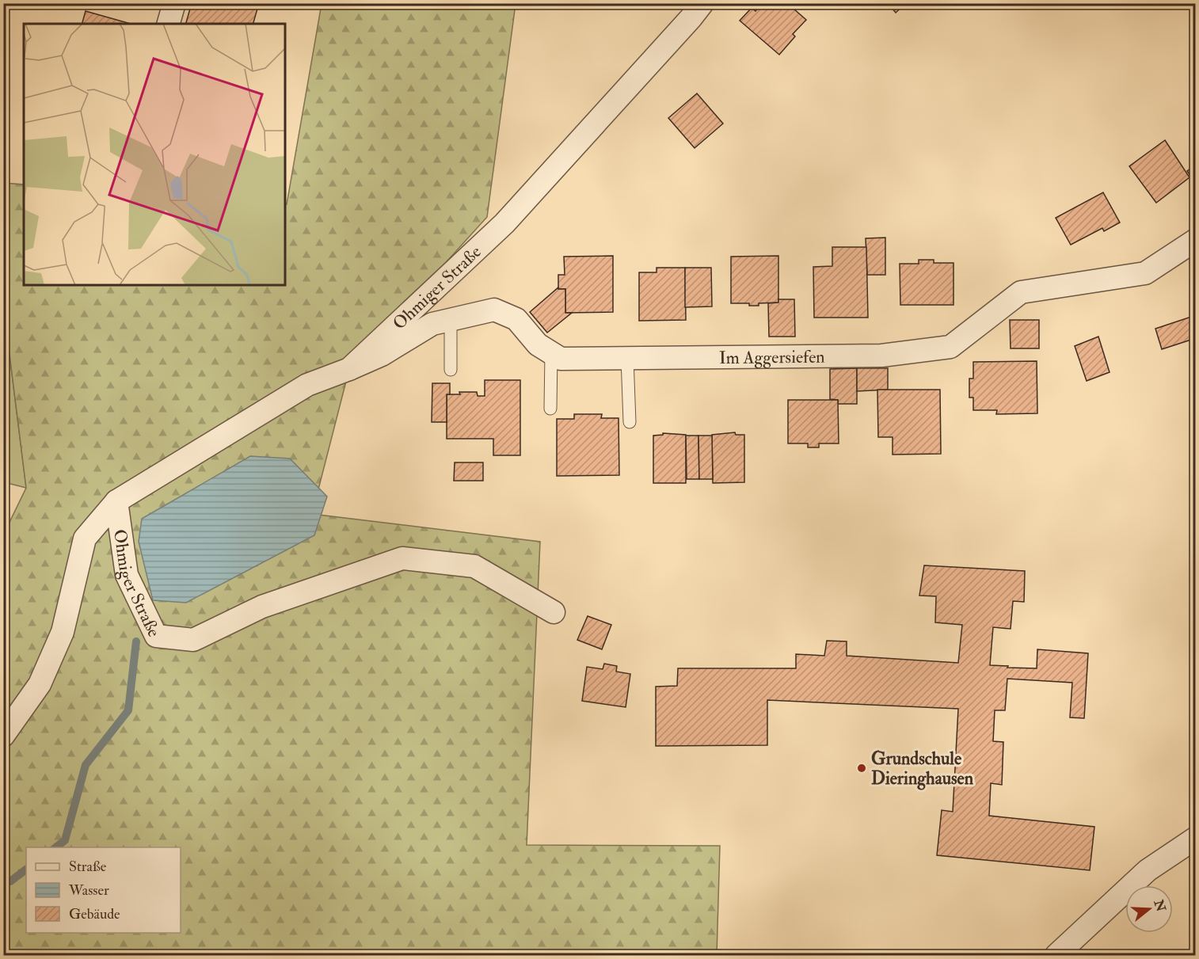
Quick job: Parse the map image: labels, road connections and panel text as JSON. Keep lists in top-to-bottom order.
{
  "streets": {
    "street": ["Ohmiger Straße", "Im Aggersiefen"]
  },
  "crossings": [
    ["Ohmiger Straße", "Im Aggersiefen"]
  ],
  "places": ["Grundschule Dieringhausen"],
  "legend": ["Straße", "Wasser", "Gebäude"],
  "north": "right"
}
